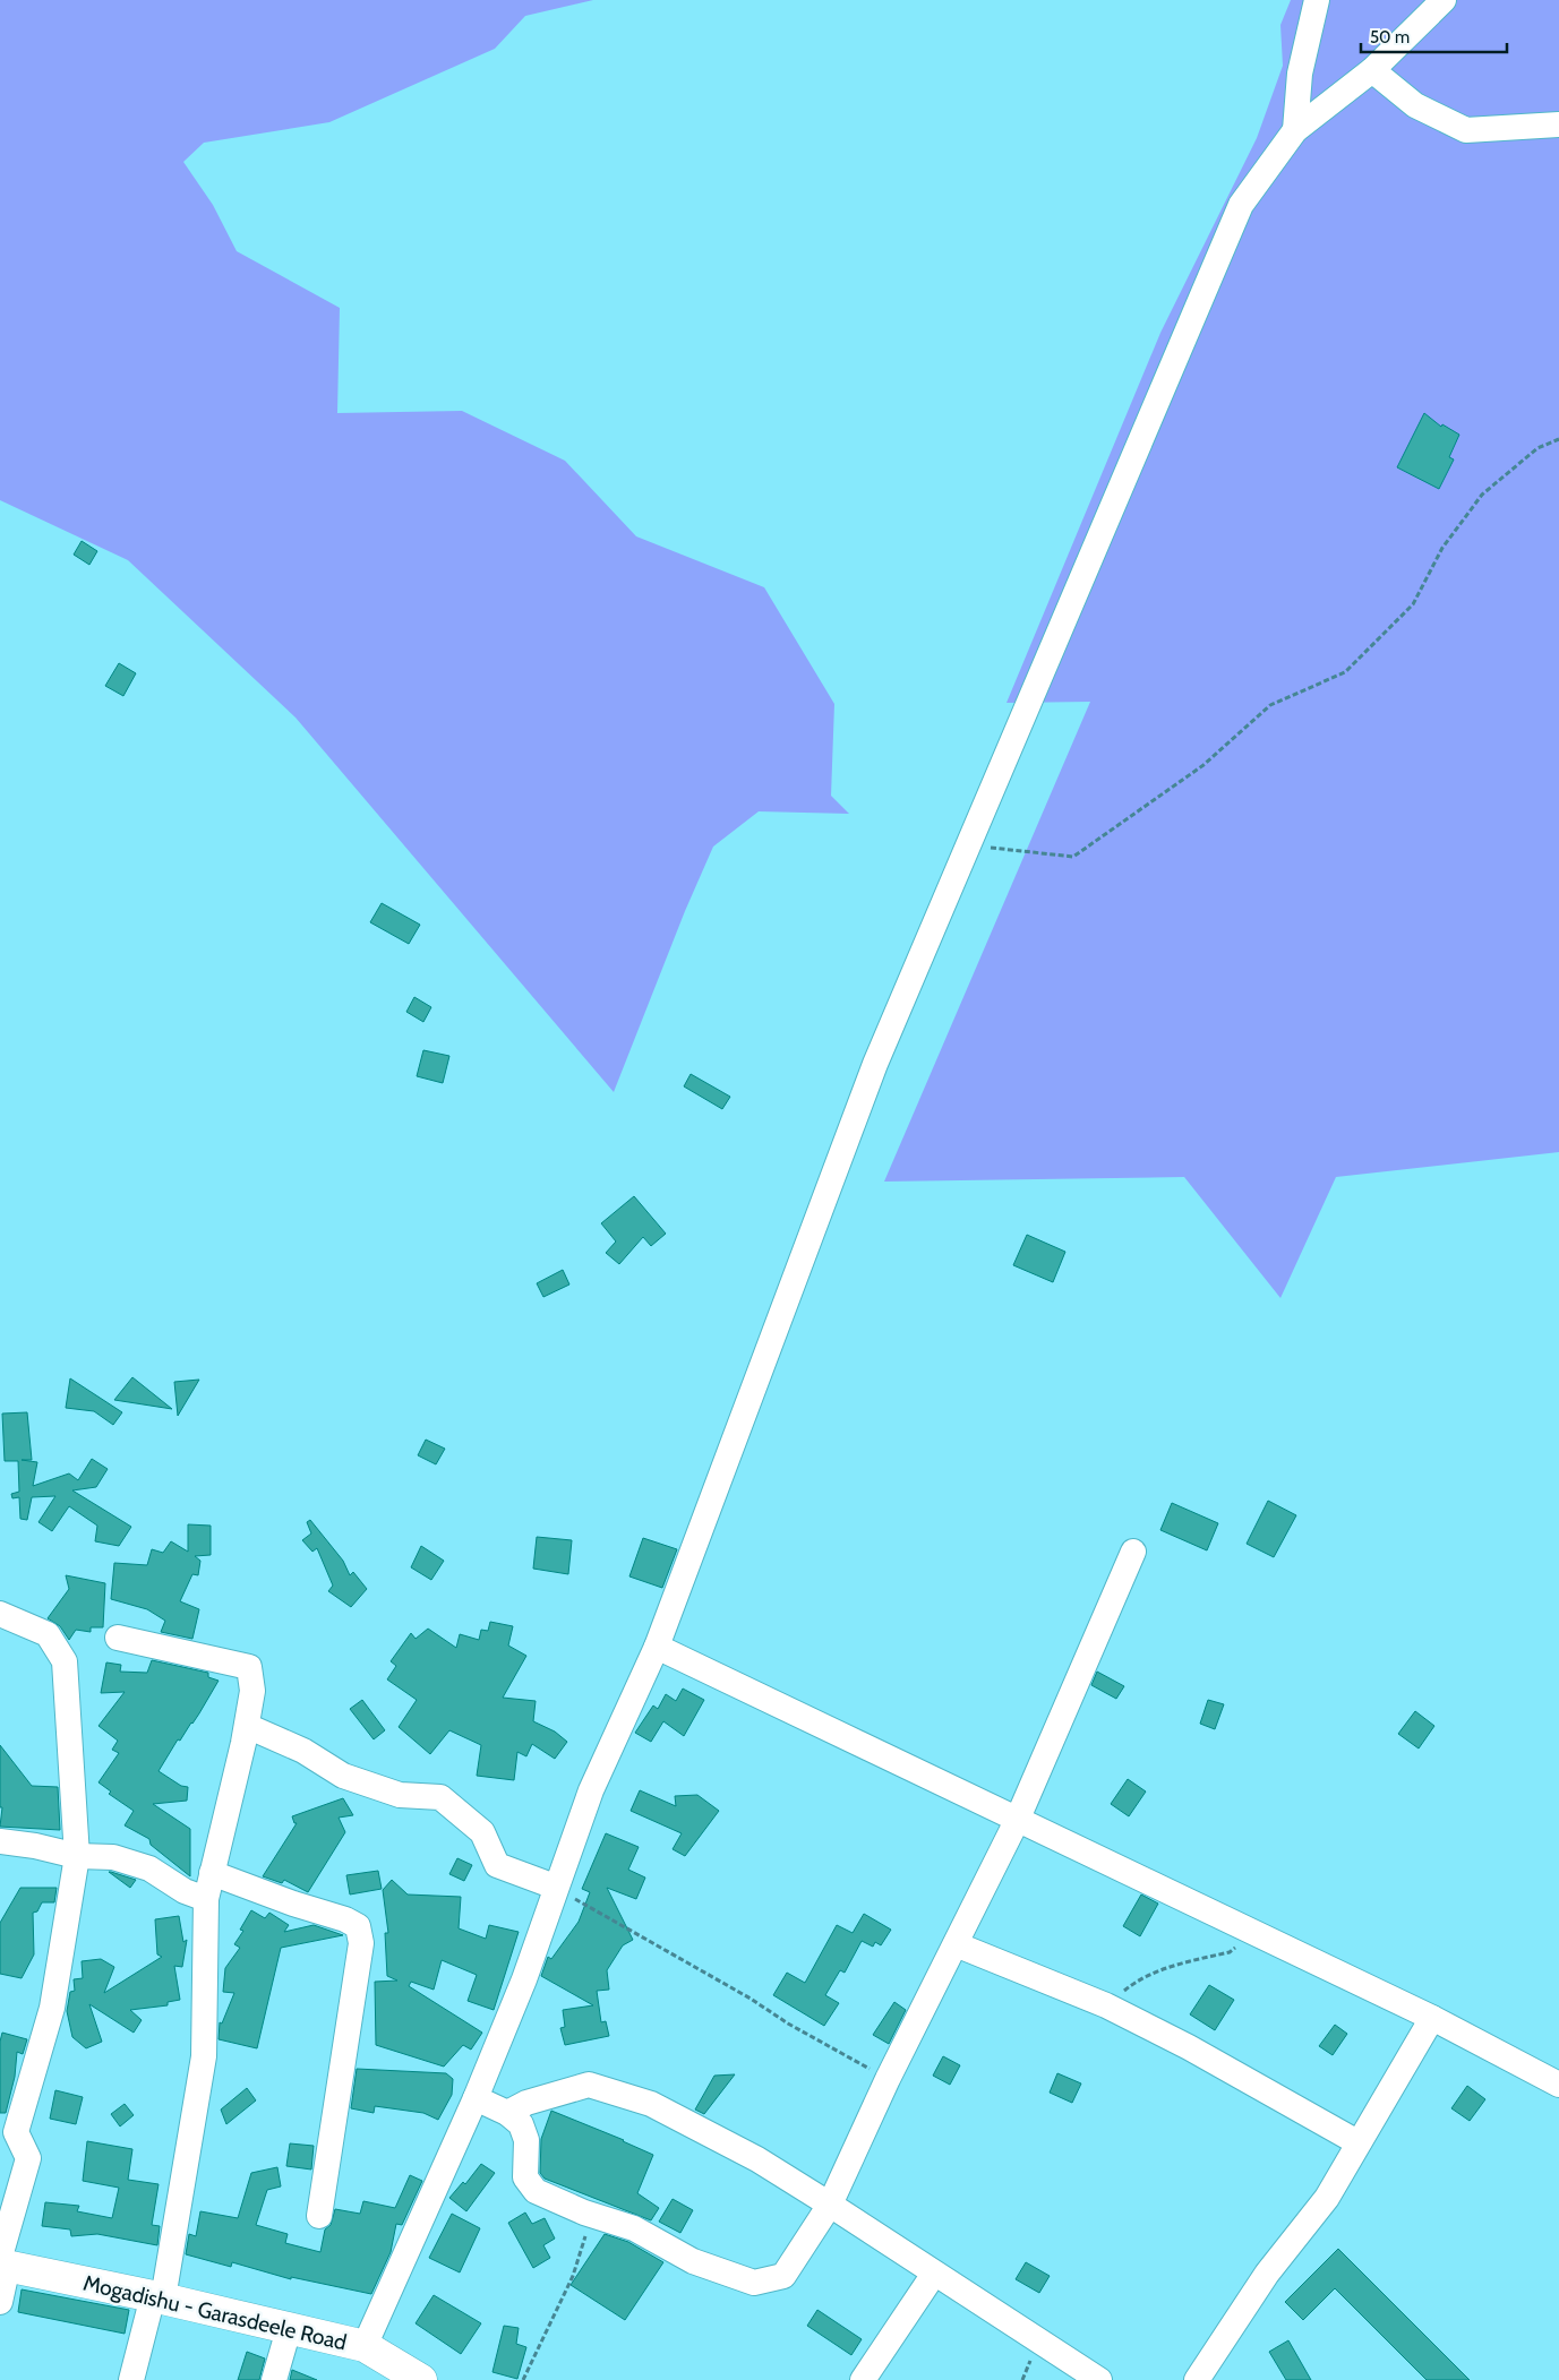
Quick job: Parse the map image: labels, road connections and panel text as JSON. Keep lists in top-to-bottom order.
{
  "streets": {
    "main road": ["Mogadishu - Garasdeele Road"]
  },
  "scale_bar": "50 m"
}
